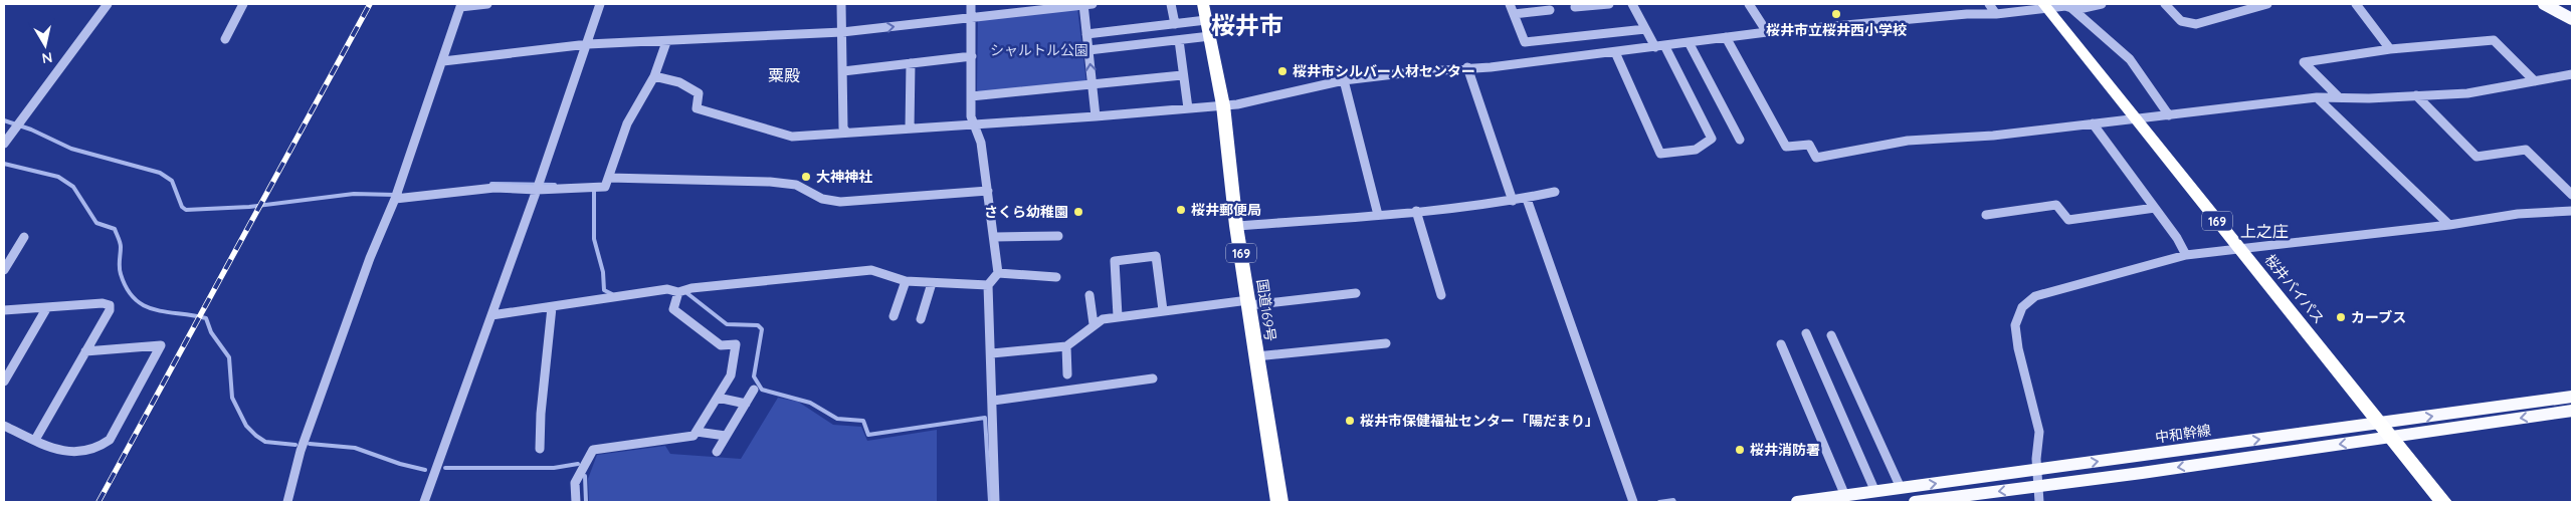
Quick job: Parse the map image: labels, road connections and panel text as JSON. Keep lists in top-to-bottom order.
{
  "streets": {
    "highway": ["169", "桜井バイパス", "国道169号"],
    "main road": ["中和幹線"]
  },
  "crossings": [
    ["桜井バイパス", "中和幹線"]
  ],
  "districts": ["桜井市", "粟殿", "上之庄"],
  "parks": ["シャルトル公園"],
  "places": [
    "桜井市立桜井西小学校",
    "桜井市シルバー人材センター",
    "大神神社",
    "桜井郵便局",
    "さくら幼稚園",
    "カーブス",
    "桜井市保健福祉センター「陽だまり」",
    "桜井消防署"
  ],
  "north": "bottom"
}
